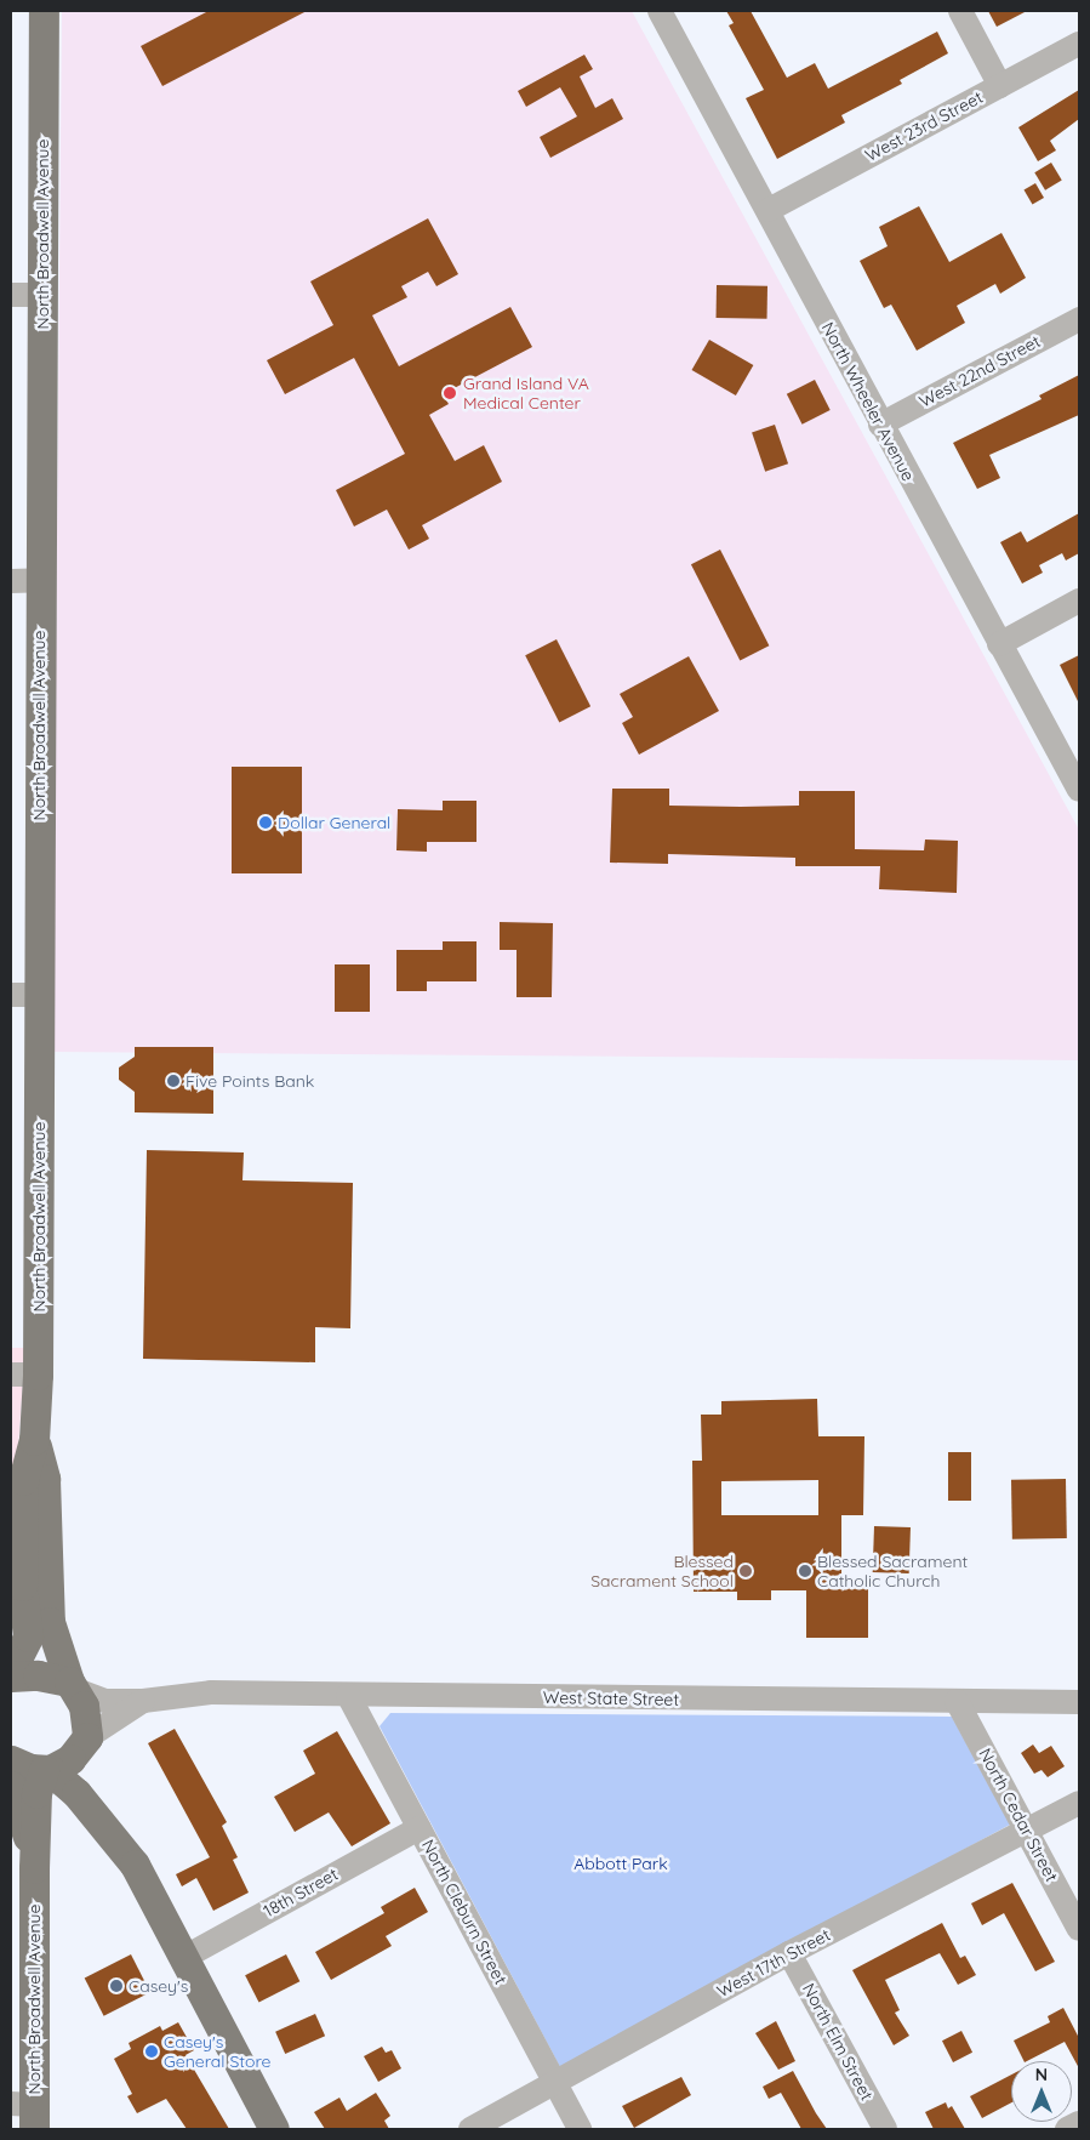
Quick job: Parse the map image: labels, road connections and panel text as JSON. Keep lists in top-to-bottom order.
{
  "streets": {
    "main road": ["North Broadwell Avenue"],
    "street": [
      "West 23rd Street",
      "West 22nd Street",
      "North Wheeler Avenue",
      "West State Street",
      "North Cedar Street",
      "18th Street",
      "North Cleburn Street",
      "West 17th Street",
      "North Elm Street"
    ]
  },
  "crossings": [
    ["West 23rd Street", "North Wheeler Avenue"],
    ["North Broadwell Avenue", "West State Street"],
    ["West 22nd Street", "North Wheeler Avenue"],
    ["West State Street", "North Cedar Street"],
    ["West State Street", "North Cleburn Street"],
    ["North Cedar Street", "West 17th Street"],
    ["18th Street", "North Cleburn Street"],
    ["North Cleburn Street", "West 17th Street"],
    ["West 17th Street", "North Elm Street"]
  ],
  "parks": ["Abbott Park"],
  "places": [
    "Grand Island VA Medical Center",
    "Dollar General",
    "Five Points Bank",
    "Blessed Sacrament School",
    "Blessed Sacrament Catholic Church",
    "Casey's",
    "Casey's General Store"
  ],
  "north": "top"
}
